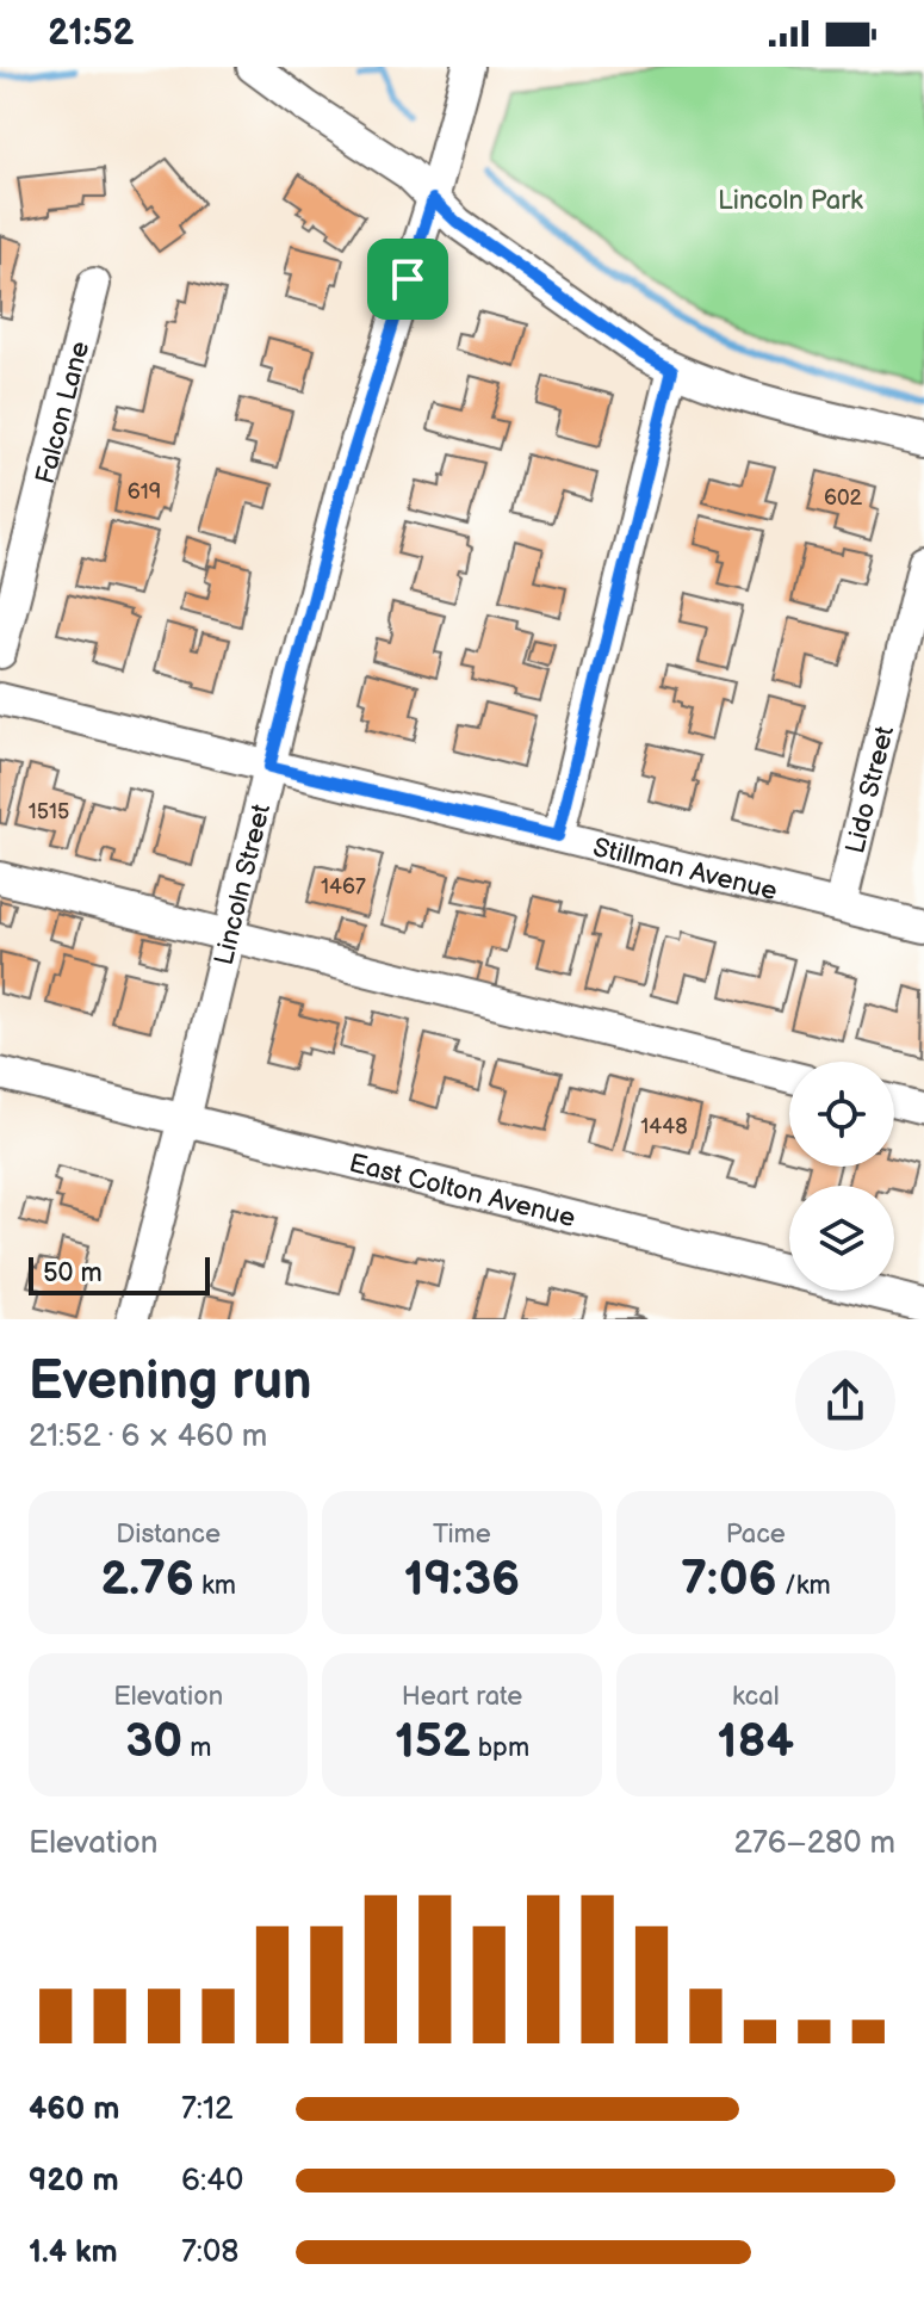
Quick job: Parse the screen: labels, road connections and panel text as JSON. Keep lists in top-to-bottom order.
{
  "streets": {
    "street": [
      "Falcon Lane",
      "Lido Street",
      "Stillman Avenue",
      "Lincoln Street",
      "East Colton Avenue"
    ]
  },
  "crossings": [
    ["Lido Street", "Stillman Avenue"],
    ["Stillman Avenue", "Lincoln Street"],
    ["Lincoln Street", "East Colton Avenue"]
  ],
  "parks": ["Lincoln Park"],
  "house_numbers": [
    "619",
    "602",
    "1515",
    "1467",
    "1448"
  ],
  "scale_bar": "50 m",
  "page": {
    "status": "21:52",
    "scale": "50 m",
    "heading": ["Evening run", "21:52 · 6 × 460 m"],
    "stats": [
      ["Distance", "2.76 km"],
      ["Time", "19:36"],
      ["Pace", "7:06 /km"],
      ["Elevation", "30 m"],
      ["Heart rate", "152 bpm"],
      ["kcal", "184"]
    ],
    "chart": ["Elevation", "276–280 m"],
    "list": [
      {
        "name": "460 m",
        "note": "7:12"
      },
      {
        "name": "920 m",
        "note": "6:40"
      },
      {
        "name": "1.4 km",
        "note": "7:08"
      }
    ]
  }
}
